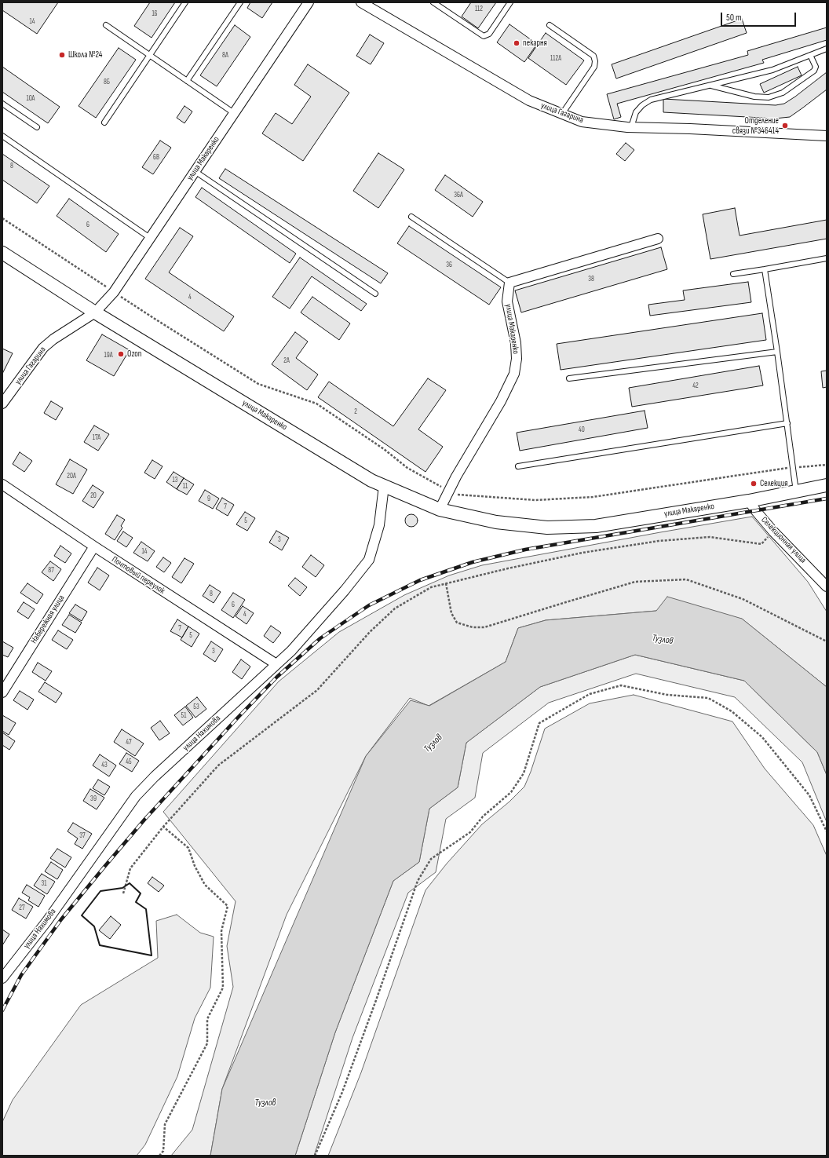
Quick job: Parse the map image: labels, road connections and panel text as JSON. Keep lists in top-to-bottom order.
{
  "streets": {
    "main road": ["улица Макаренко"],
    "street": [
      "улица Гагарина",
      "Селекционная улица",
      "Почтовый переулок",
      "Набережная улица",
      "улица Нахимова"
    ]
  },
  "crossings": [
    ["улица Гагарина", "улица Макаренко"],
    ["улица Макаренко", "Селекционная улица"],
    ["улица Макаренко", "улица Нахимова"],
    ["Почтовый переулок", "Набережная улица"],
    ["Почтовый переулок", "улица Нахимова"]
  ],
  "water": ["Тузлов"],
  "places": [
    "пекарня",
    "Школа №24",
    "Отделение связи №346414",
    "Ozon",
    "Селекция"
  ],
  "house_numbers": [
    "112",
    "16",
    "14",
    "8А",
    "112А",
    "8Б",
    "10А",
    "6В",
    "8",
    "36А",
    "6",
    "36",
    "38",
    "4",
    "19А",
    "2А",
    "42",
    "2",
    "40",
    "17А",
    "20А",
    "13",
    "11",
    "20",
    "9",
    "7",
    "5",
    "3",
    "14",
    "87",
    "8",
    "6",
    "4",
    "7",
    "5",
    "3",
    "53",
    "51",
    "47",
    "45",
    "43",
    "39",
    "37",
    "31",
    "27"
  ],
  "scale_bar": "50 m"
}
